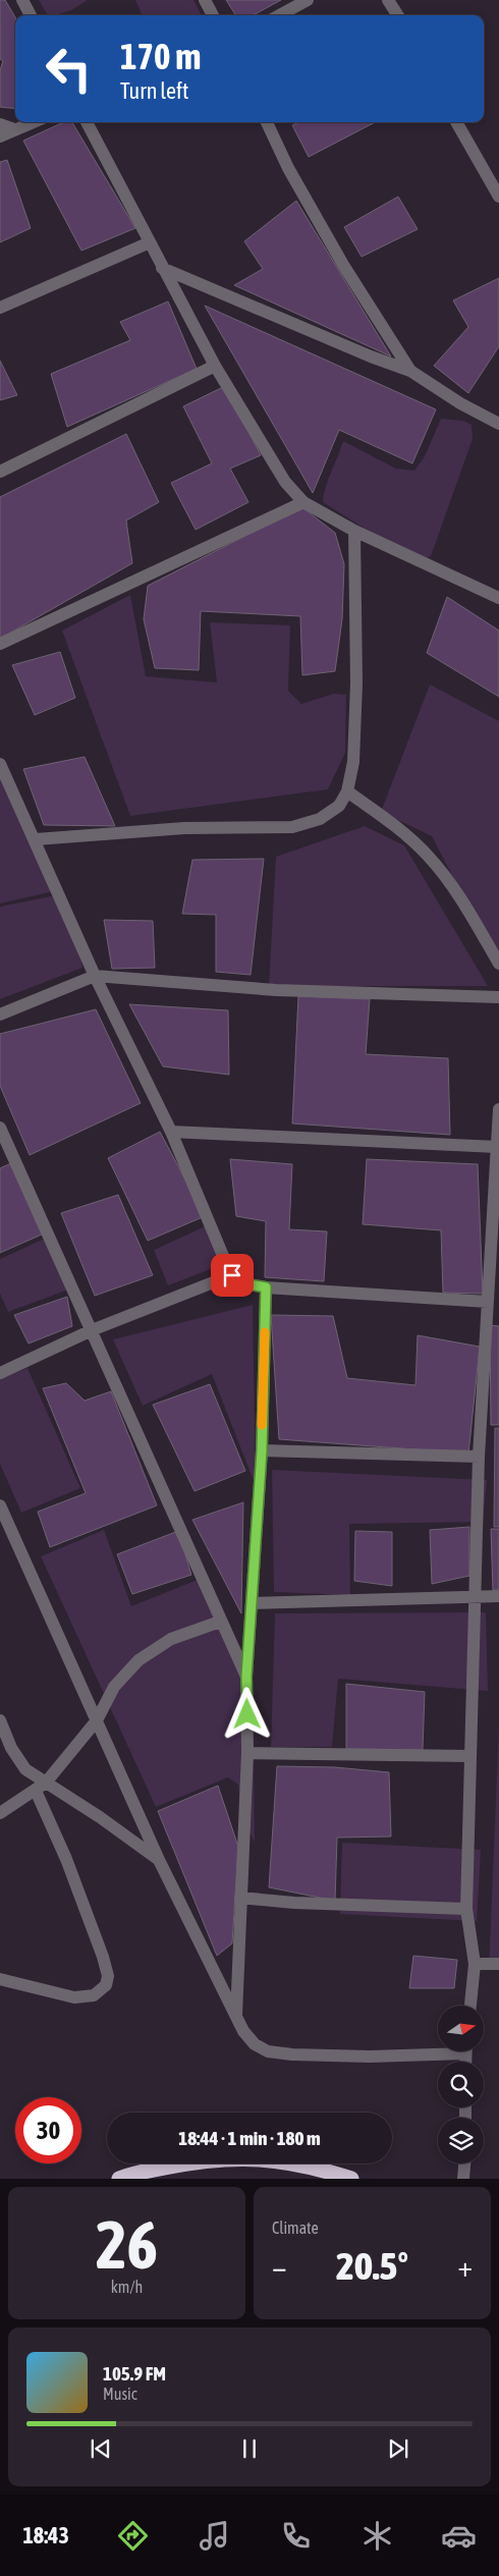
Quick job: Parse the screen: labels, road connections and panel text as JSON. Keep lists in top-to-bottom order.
{
  "north": "right",
  "page": {
    "turn": ["170 m", "Turn left"],
    "limit": "30",
    "trip": "18:44 · 1 min · 180 m",
    "tile": [
      ["26", "km/h"],
      "Climate"
    ],
    "heat": ["−", "20.5°", "+"],
    "song": ["105.9 FM", "Music"],
    "tabs": "18:43"
  }
}
